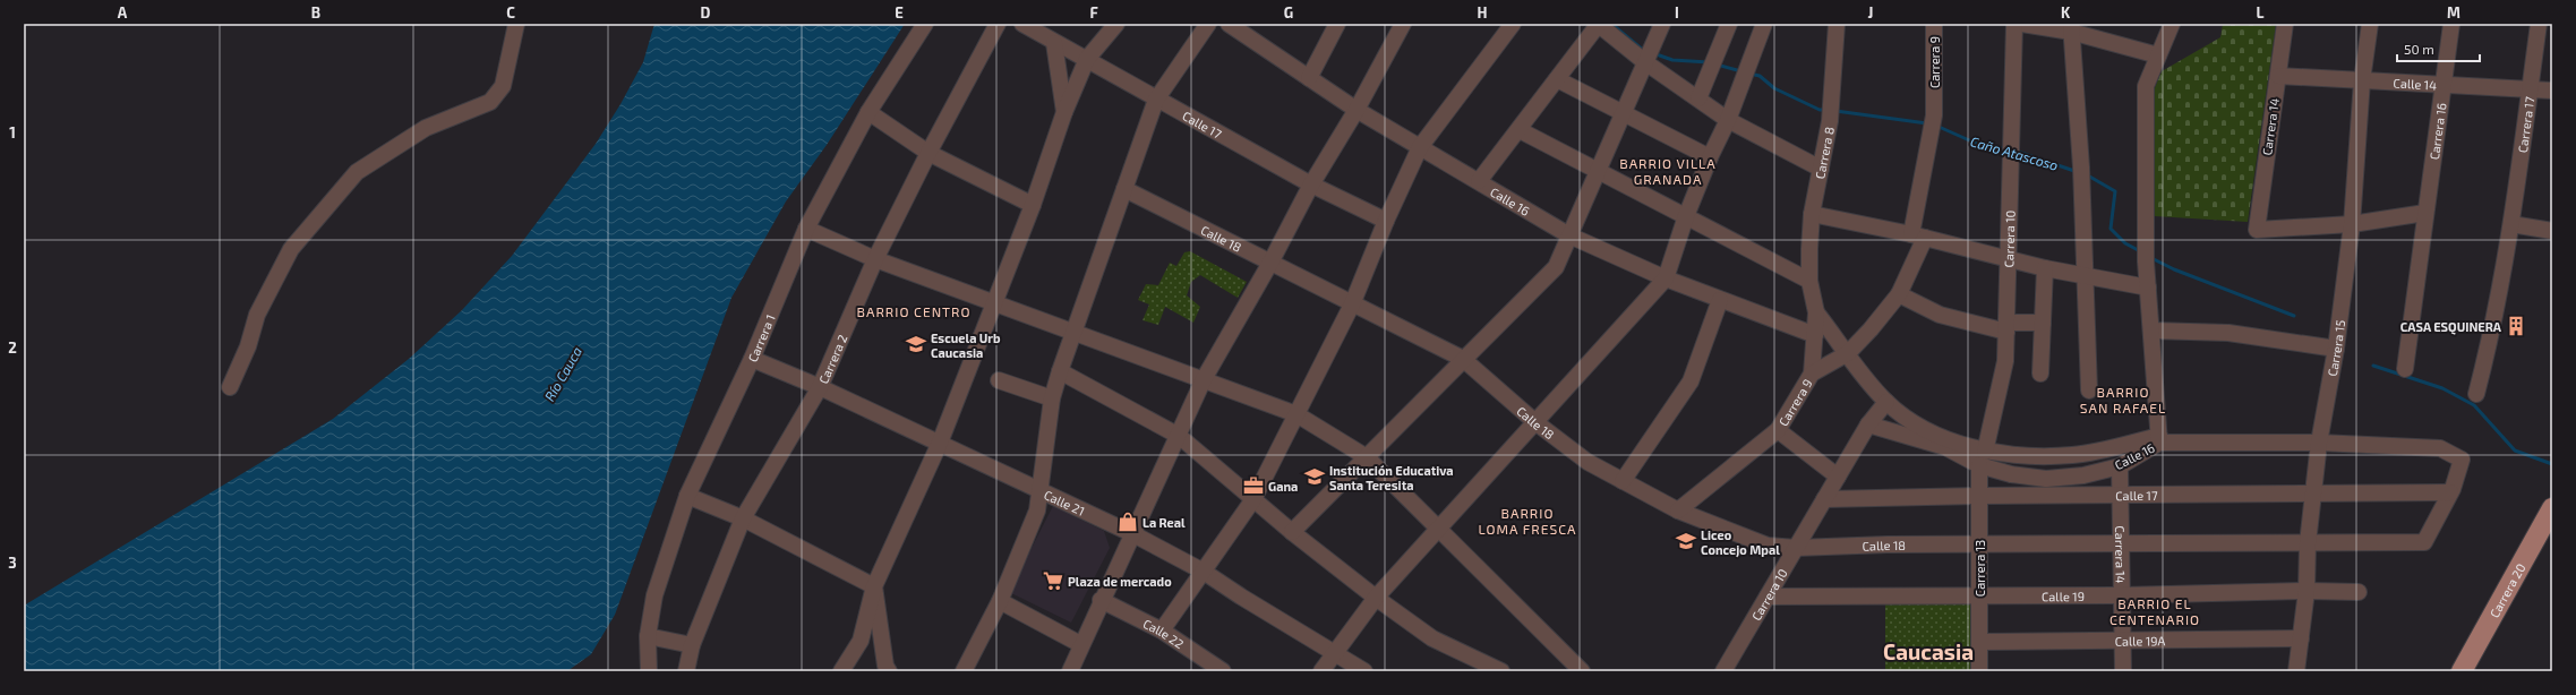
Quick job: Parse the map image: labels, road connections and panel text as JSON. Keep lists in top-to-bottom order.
{
  "streets": {
    "main road": ["Carrera 20"],
    "street": [
      "Carrera 9",
      "Calle 14",
      "Calle 17",
      "Carrera 17",
      "Carrera 14",
      "Carrera 16",
      "Carrera 8",
      "Calle 16",
      "Calle 18",
      "Carrera 10",
      "Carrera 1",
      "Carrera 15",
      "Carrera 2",
      "Calle 21",
      "Carrera 13",
      "Calle 19",
      "Calle 22",
      "Calle 19A"
    ]
  },
  "crossings": [
    ["Carrera 9", "Calle 16"],
    ["Carrera 9", "Calle 18"],
    ["Calle 14", "Carrera 17"],
    ["Calle 14", "Carrera 14"],
    ["Calle 14", "Carrera 16"],
    ["Calle 14", "Carrera 15"],
    ["Calle 17", "Carrera 14"],
    ["Calle 17", "Calle 16"],
    ["Calle 17", "Calle 18"],
    ["Calle 17", "Carrera 10"],
    ["Calle 17", "Carrera 15"],
    ["Calle 17", "Carrera 13"],
    ["Carrera 14", "Calle 16"],
    ["Carrera 14", "Calle 18"],
    ["Carrera 14", "Carrera 15"],
    ["Carrera 14", "Calle 19"],
    ["Carrera 14", "Calle 19A"],
    ["Carrera 8", "Calle 16"],
    ["Calle 16", "Calle 18"],
    ["Calle 16", "Carrera 10"],
    ["Calle 16", "Carrera 15"],
    ["Calle 16", "Carrera 13"],
    ["Calle 18", "Carrera 10"],
    ["Calle 18", "Carrera 15"],
    ["Calle 18", "Carrera 13"],
    ["Carrera 10", "Carrera 13"],
    ["Carrera 10", "Calle 19"],
    ["Carrera 1", "Calle 21"],
    ["Carrera 15", "Calle 19"],
    ["Carrera 15", "Calle 19A"],
    ["Carrera 2", "Calle 21"],
    ["Carrera 13", "Calle 19"],
    ["Carrera 13", "Calle 19A"]
  ],
  "districts": [
    "BARRIO VILLA GRANADA",
    "BARRIO CENTRO",
    "BARRIO SAN RAFAEL",
    "BARRIO LOMA FRESCA",
    "BARRIO EL CENTENARIO",
    "Caucasia"
  ],
  "water": ["Caño Atascoso", "Río Cauca"],
  "places": {
    "building": ["CASA ESQUINERA"],
    "school or university": ["Escuela Urb Caucasia", "Institución Educativa Santa Teresita", "Liceo Concejo Mpal"],
    "office": ["Gana"],
    "shop": ["La Real"],
    "supermarket": ["Plaza de mercado"]
  },
  "scale_bar": "50 m",
  "grid": {
    "columns": [
      "A",
      "B",
      "C",
      "D",
      "E",
      "F",
      "G",
      "H",
      "I",
      "J",
      "K",
      "L",
      "M"
    ],
    "rows": ["1", "2", "3"]
  }
}
